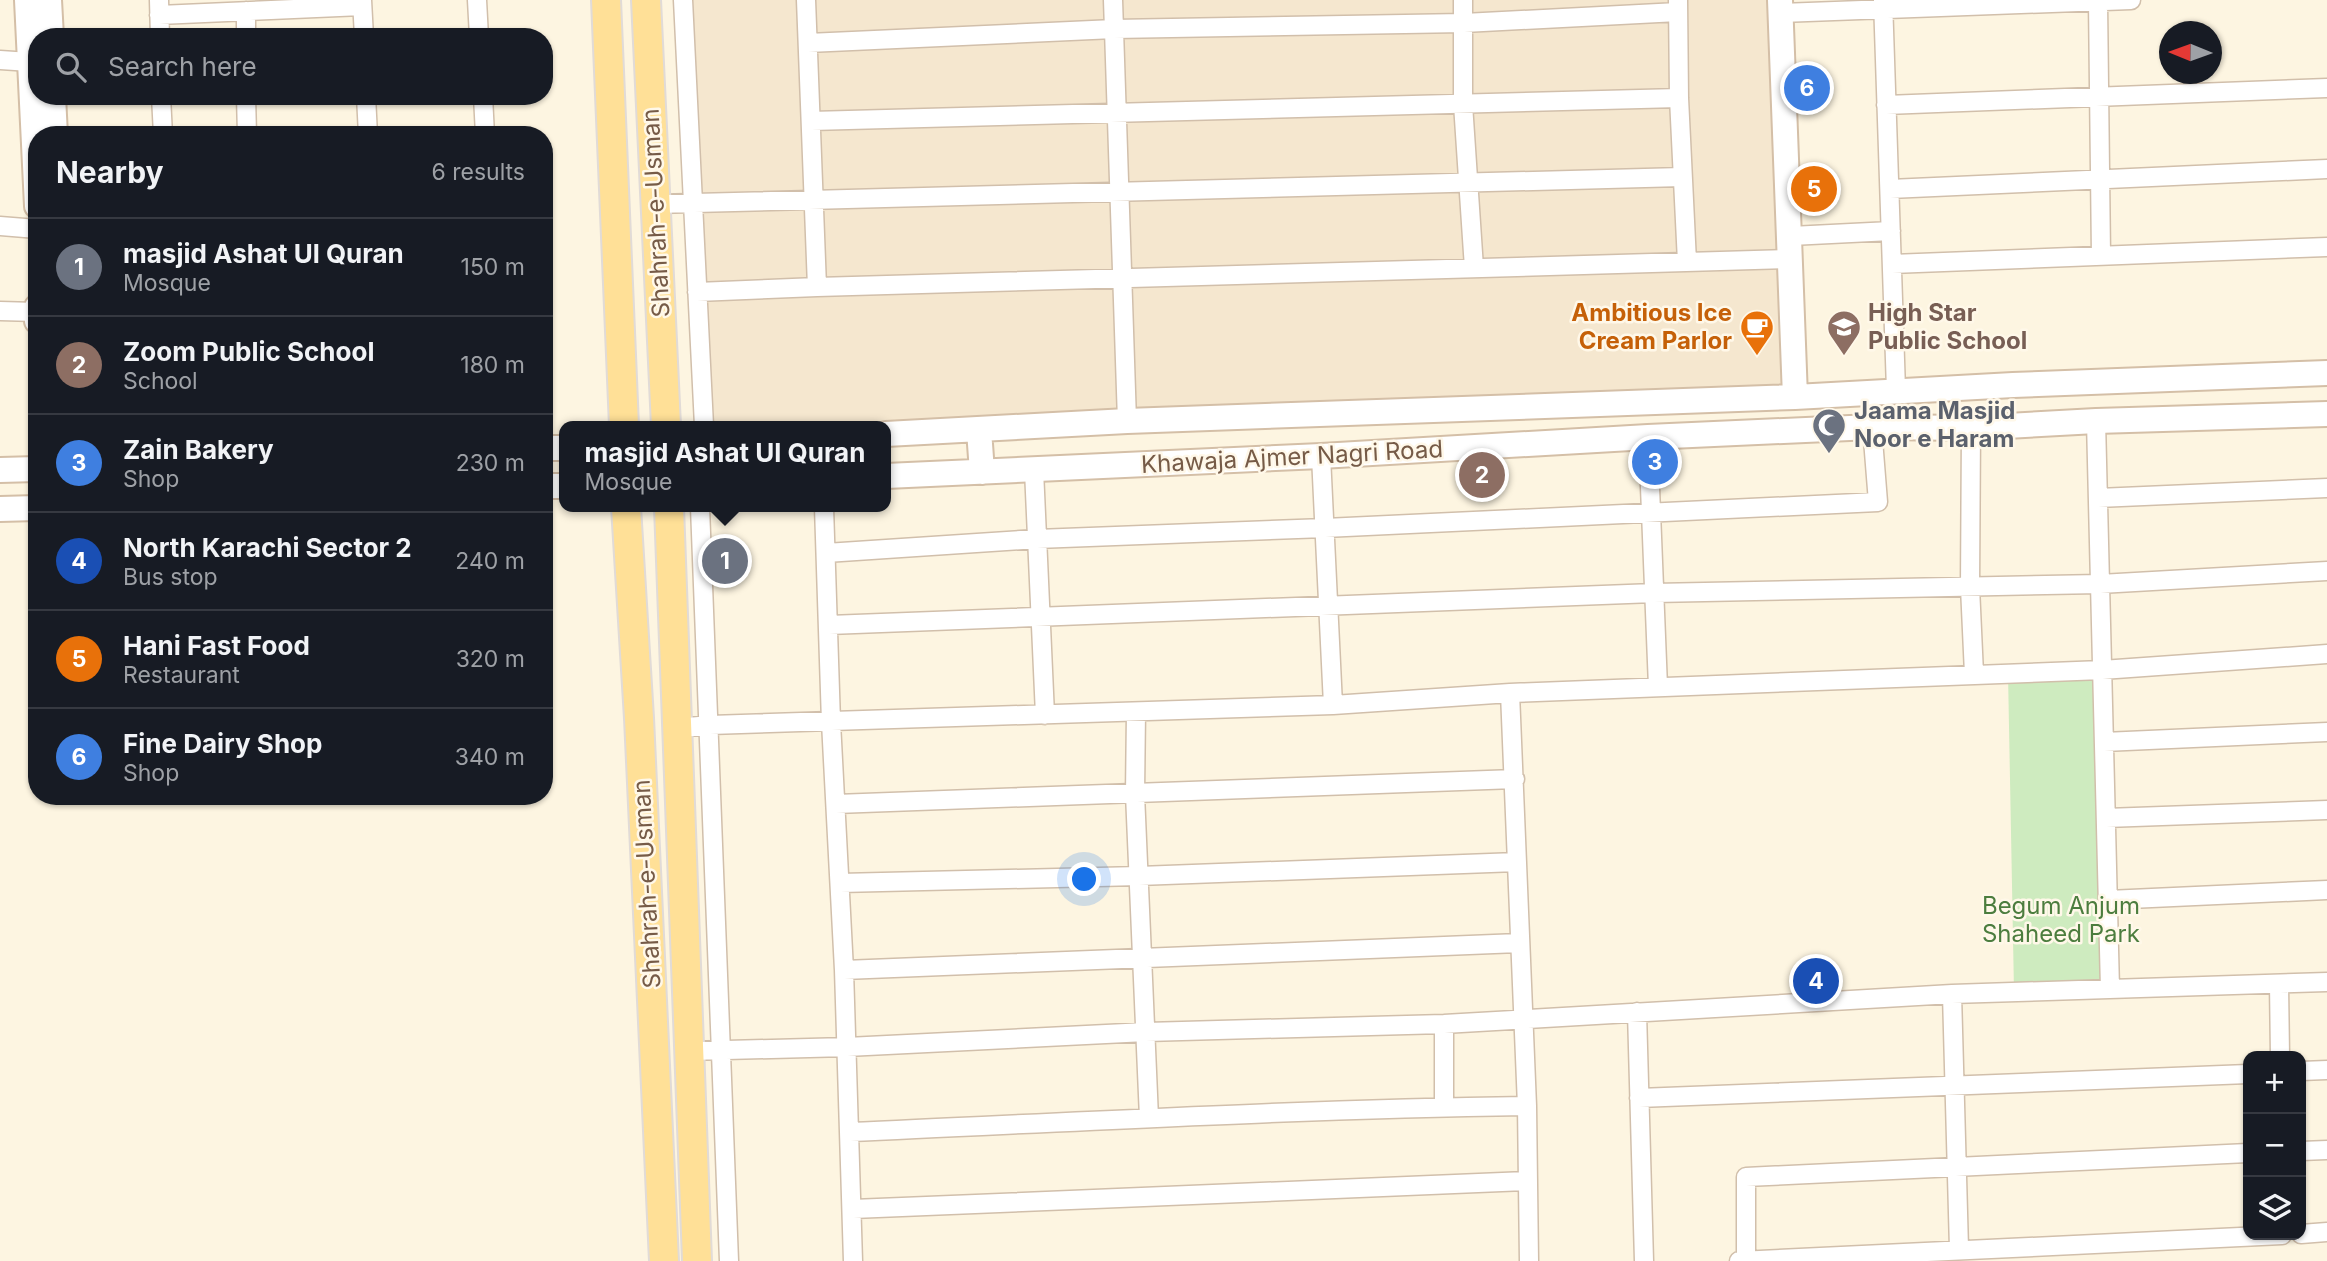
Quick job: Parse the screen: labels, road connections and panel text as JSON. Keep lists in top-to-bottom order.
{
  "streets": {
    "main road": ["Shahrah-e-Usman", "Khawaja Ajmer Nagri Road"]
  },
  "parks": ["Begum Anjum Shaheed Park"],
  "places": {
    "cafe": ["Ambitious Ice Cream Parlor"],
    "school or university": ["High Star Public School"],
    "mosque": ["Jaama Masjid Noor e Haram"]
  },
  "north": "left",
  "page": {
    "search": "Search here",
    "pins": [
      "6",
      "5",
      "3",
      "2",
      "1",
      "4"
    ],
    "heading": ["Nearby", "6 results"],
    "list": [
      {
        "mark": "1",
        "name": "masjid Ashat Ul Quran",
        "note": "Mosque",
        "value": "150 m"
      },
      {
        "mark": "2",
        "name": "Zoom Public School",
        "note": "School",
        "value": "180 m"
      },
      {
        "mark": "3",
        "name": "Zain Bakery",
        "note": "Shop",
        "value": "230 m"
      },
      {
        "mark": "4",
        "name": "North Karachi Sector 2",
        "note": "Bus stop",
        "value": "240 m"
      },
      {
        "mark": "5",
        "name": "Hani Fast Food",
        "note": "Restaurant",
        "value": "320 m"
      },
      {
        "mark": "6",
        "name": "Fine Dairy Shop",
        "note": "Shop",
        "value": "340 m"
      }
    ],
    "popup": ["masjid Ashat Ul Quran", "Mosque"],
    "map_buttons": ["+", "−"]
  }
}
